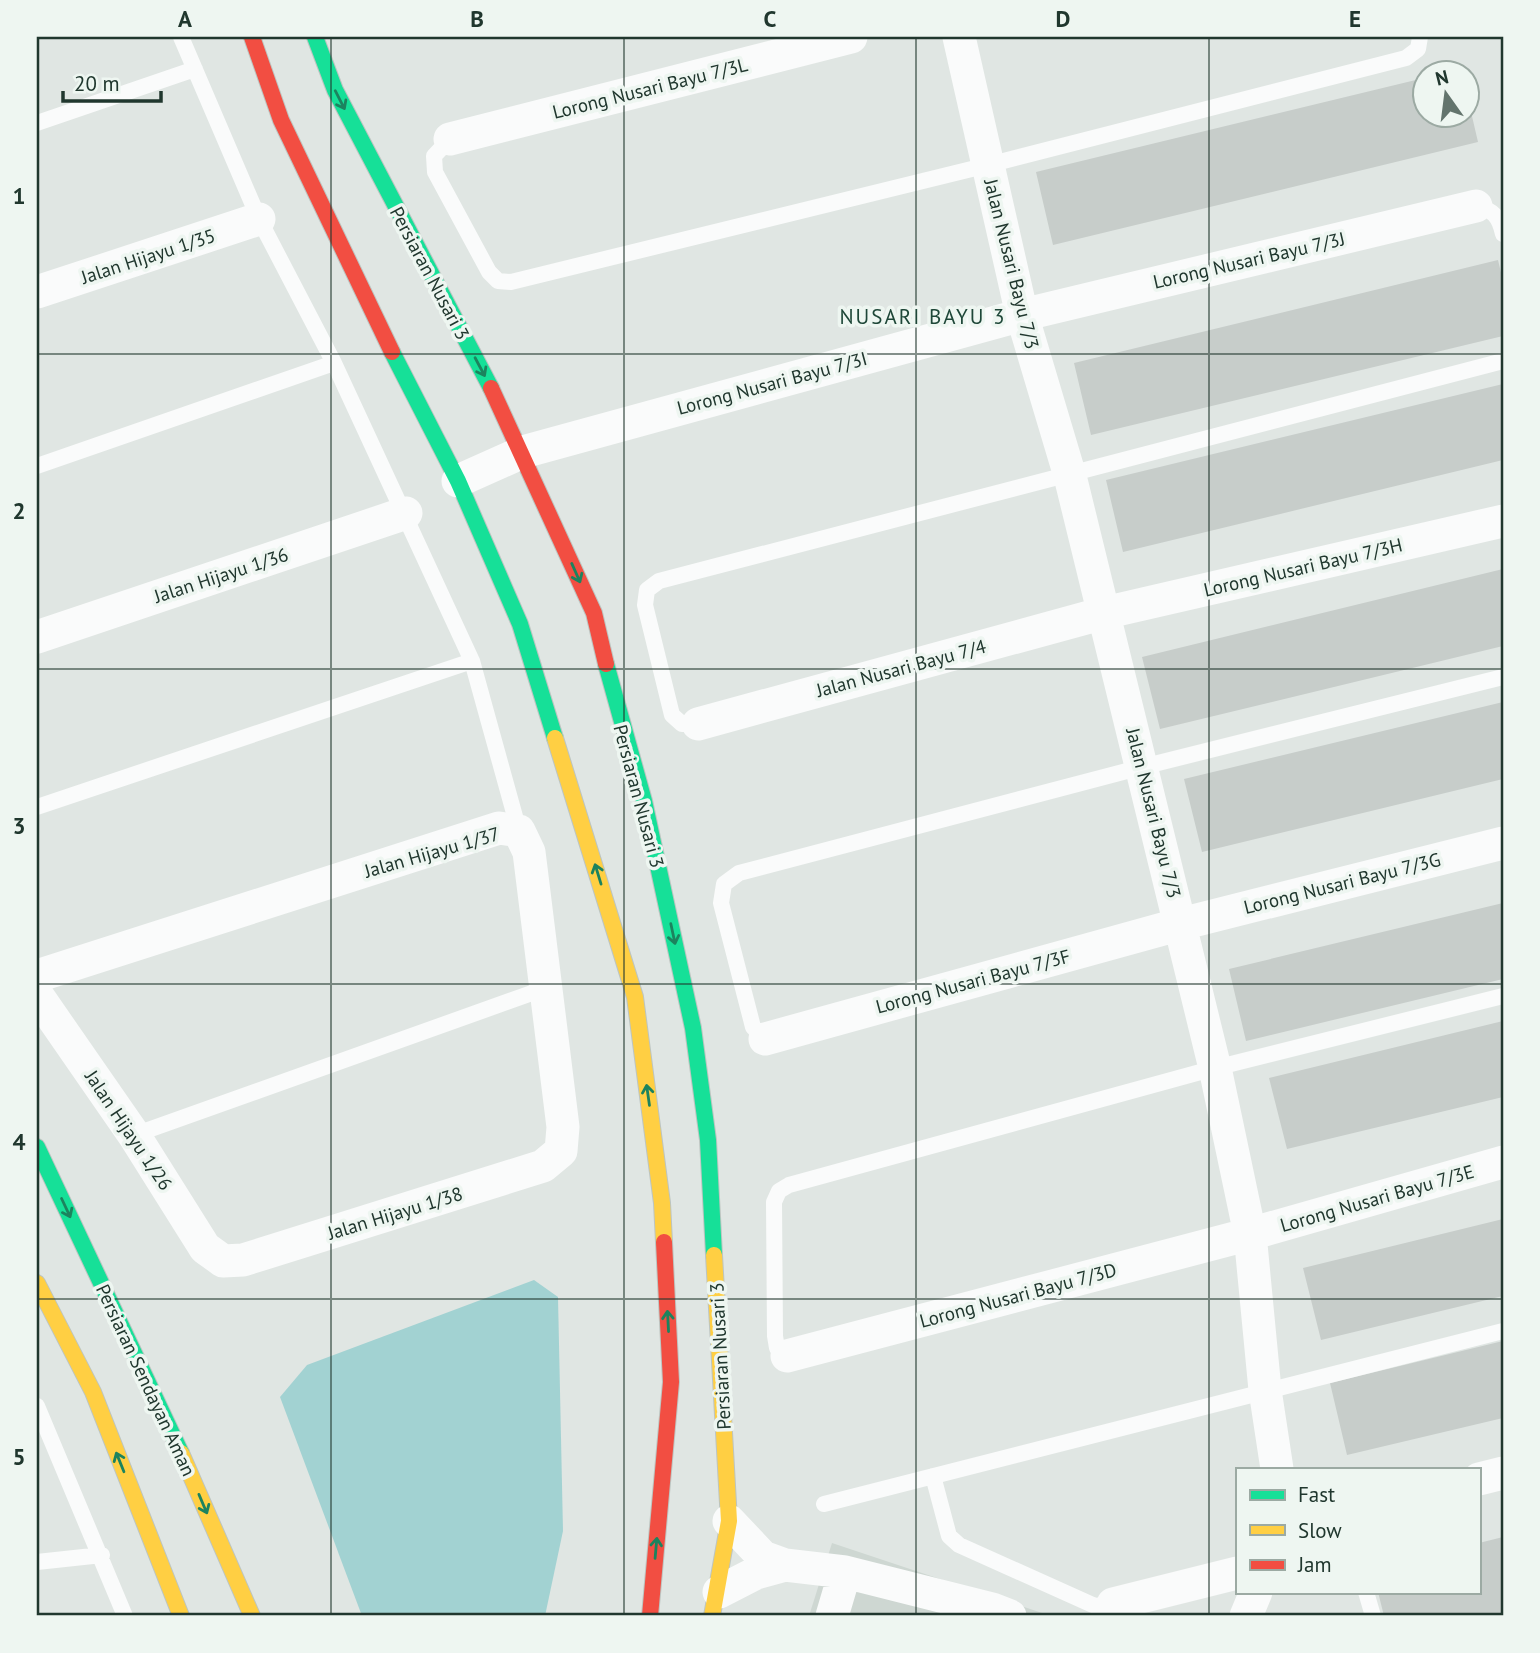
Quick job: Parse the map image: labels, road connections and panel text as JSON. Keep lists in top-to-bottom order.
{
  "streets": {
    "main road": ["Persiaran Nusari 3", "Persiaran Sendayan Aman"],
    "street": [
      "Lorong Nusari Bayu 7/3L",
      "Jalan Hijayu 1/35",
      "Lorong Nusari Bayu 7/3J",
      "Jalan Nusari Bayu 7/3",
      "Lorong Nusari Bayu 7/3I",
      "Lorong Nusari Bayu 7/3H",
      "Jalan Hijayu 1/36",
      "Jalan Nusari Bayu 7/4",
      "Jalan Hijayu 1/37",
      "Lorong Nusari Bayu 7/3G",
      "Lorong Nusari Bayu 7/3F",
      "Jalan Hijayu 1/26",
      "Lorong Nusari Bayu 7/3E",
      "Jalan Hijayu 1/38",
      "Lorong Nusari Bayu 7/3D"
    ]
  },
  "crossings": [
    ["Lorong Nusari Bayu 7/3J", "Jalan Nusari Bayu 7/3"],
    ["Lorong Nusari Bayu 7/3J", "Lorong Nusari Bayu 7/3I"],
    ["Jalan Nusari Bayu 7/3", "Lorong Nusari Bayu 7/3I"],
    ["Jalan Nusari Bayu 7/3", "Lorong Nusari Bayu 7/3H"],
    ["Jalan Nusari Bayu 7/3", "Jalan Nusari Bayu 7/4"],
    ["Jalan Nusari Bayu 7/3", "Lorong Nusari Bayu 7/3G"],
    ["Jalan Nusari Bayu 7/3", "Lorong Nusari Bayu 7/3F"],
    ["Jalan Nusari Bayu 7/3", "Lorong Nusari Bayu 7/3E"],
    ["Jalan Nusari Bayu 7/3", "Lorong Nusari Bayu 7/3D"],
    ["Persiaran Nusari 3", "Lorong Nusari Bayu 7/3I"],
    ["Lorong Nusari Bayu 7/3H", "Jalan Nusari Bayu 7/4"],
    ["Jalan Hijayu 1/37", "Jalan Hijayu 1/38"],
    ["Lorong Nusari Bayu 7/3G", "Lorong Nusari Bayu 7/3F"],
    ["Jalan Hijayu 1/26", "Jalan Hijayu 1/38"],
    ["Lorong Nusari Bayu 7/3E", "Lorong Nusari Bayu 7/3D"]
  ],
  "districts": ["NUSARI BAYU 3"],
  "legend": ["Fast", "Slow", "Jam"],
  "scale_bar": "20 m",
  "north": "top",
  "grid": {
    "columns": [
      "A",
      "B",
      "C",
      "D",
      "E"
    ],
    "rows": [
      "1",
      "2",
      "3",
      "4",
      "5"
    ]
  }
}
